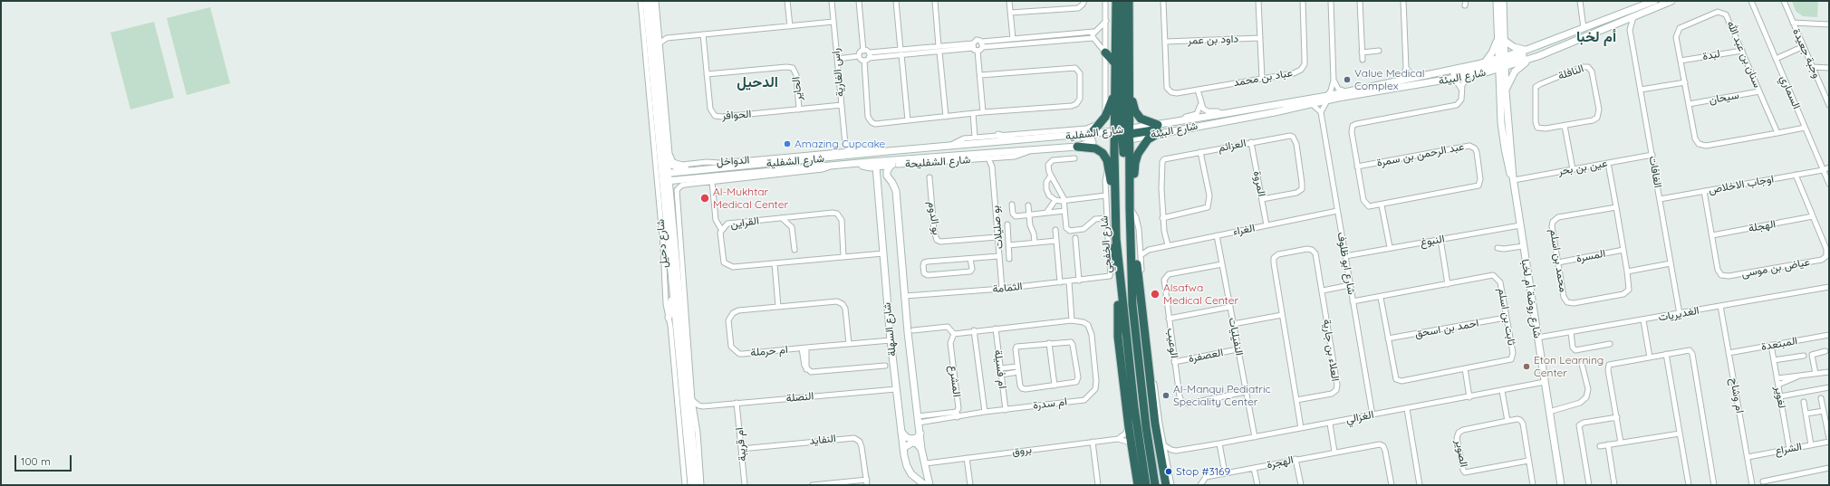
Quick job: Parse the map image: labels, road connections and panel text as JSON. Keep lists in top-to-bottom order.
{
  "streets": {
    "highway": ["شارع الخفجي"],
    "street": [
      "داود بن عمر",
      "وجبة جعيدة",
      "سنان بن عبد الله",
      "لبدة",
      "راس الغارية",
      "النافلة",
      "شارع البيئة",
      "عباد بن محمد",
      "الحاير",
      "السماري",
      "سيحان",
      "الحوافر",
      "شارع الشفلية",
      "العزائم",
      "عبد الرحمن بن سمرة",
      "الدواخل",
      "شارع الشفليحة",
      "عين بن بحر",
      "الغافات",
      "المروة",
      "اوجاب الاخلاص",
      "بو الدوم",
      "القراين",
      "الهجلة",
      "بو صليلات",
      "الغراء",
      "النبوغ",
      "شارع دحيل",
      "المسرة",
      "محمد بن اسلم",
      "شارع ابو ظلوف",
      "عياض بن موسى",
      "الثمامة",
      "شارع روضة أم لخبا",
      "الغديريات",
      "ثابت بن اسلم",
      "احمد بن اسحق",
      "شارع السهلة",
      "النفيليات",
      "الوعيب",
      "المبتعدة",
      "العلاء بن جارية",
      "ام حرملة",
      "العصفرة",
      "ام فسيلة",
      "المشرع",
      "ام وشاح",
      "النصلة",
      "لغوير",
      "ام سدرة",
      "الغزالي",
      "النفايد",
      "ام قريبة",
      "الشراع",
      "بروق",
      "الصوير",
      "الهجرة"
    ]
  },
  "crossings": [
    ["داود بن عمر", "عباد بن محمد"],
    ["سنان بن عبد الله", "لبدة"],
    ["سنان بن عبد الله", "السماري"],
    ["سنان بن عبد الله", "سيحان"],
    ["راس الغارية", "الحوافر"],
    ["شارع البيئة", "عبد الرحمن بن سمرة"],
    ["شارع البيئة", "الغافات"],
    ["شارع البيئة", "شارع روضة أم لخبا"],
    ["الحاير", "الحوافر"],
    ["السماري", "اوجاب الاخلاص"],
    ["شارع الشفلية", "الدواخل"],
    ["شارع الشفلية", "شارع الشفليحة"],
    ["شارع الشفلية", "بو صليلات"],
    ["شارع الشفلية", "شارع دحيل"],
    ["شارع الشفلية", "شارع الخفجي"],
    ["العزائم", "المروة"],
    ["العزائم", "الغراء"],
    ["الدواخل", "شارع دحيل"],
    ["عين بن بحر", "الغافات"],
    ["عين بن بحر", "محمد بن اسلم"],
    ["عين بن بحر", "شارع روضة أم لخبا"],
    ["الغافات", "اوجاب الاخلاص"],
    ["الغافات", "الغديريات"],
    ["المروة", "الغراء"],
    ["اوجاب الاخلاص", "عياض بن موسى"],
    ["بو الدوم", "بو صليلات"],
    ["القراين", "شارع السهلة"],
    ["الهجلة", "عياض بن موسى"],
    ["بو صليلات", "الثمامة"],
    ["الغراء", "شارع الخفجي"],
    ["الغراء", "شارع ابو ظلوف"],
    ["الغراء", "النفيليات"],
    ["النبوغ", "شارع ابو ظلوف"],
    ["النبوغ", "شارع روضة أم لخبا"],
    ["شارع الخفجي", "الثمامة"],
    ["المسرة", "محمد بن اسلم"],
    ["شارع ابو ظلوف", "ثابت بن اسلم"],
    ["شارع ابو ظلوف", "الغزالي"],
    ["الثمامة", "شارع السهلة"],
    ["شارع روضة أم لخبا", "الغديريات"],
    ["شارع روضة أم لخبا", "الغزالي"],
    ["الغديريات", "ام وشاح"],
    ["ثابت بن اسلم", "احمد بن اسحق"],
    ["شارع السهلة", "ام حرملة"],
    ["شارع السهلة", "المشرع"],
    ["شارع السهلة", "النصلة"],
    ["شارع السهلة", "ام سدرة"],
    ["شارع السهلة", "بروق"],
    ["النفيليات", "الوعيب"],
    ["النفيليات", "العصفرة"],
    ["النفيليات", "الغزالي"],
    ["الوعيب", "العصفرة"],
    ["المبتعدة", "ام وشاح"],
    ["المبتعدة", "لغوير"],
    ["العلاء بن جارية", "الغزالي"],
    ["ام فسيلة", "ام سدرة"],
    ["المشرع", "ام سدرة"],
    ["ام وشاح", "الشراع"],
    ["النصلة", "ام قريبة"],
    ["لغوير", "الشراع"],
    ["النفايد", "ام قريبة"]
  ],
  "districts": ["أم لخبا", "الدحيل"],
  "places": [
    "Value Medical Complex",
    "Amazing Cupcake",
    "Al-Mukhtar Medical Center",
    "Alsafwa Medical Center",
    "Eton Learning Center",
    "Al-Manqui Pediatric Speciality Center",
    "Stop #3169"
  ],
  "scale_bar": "100 m"
}
